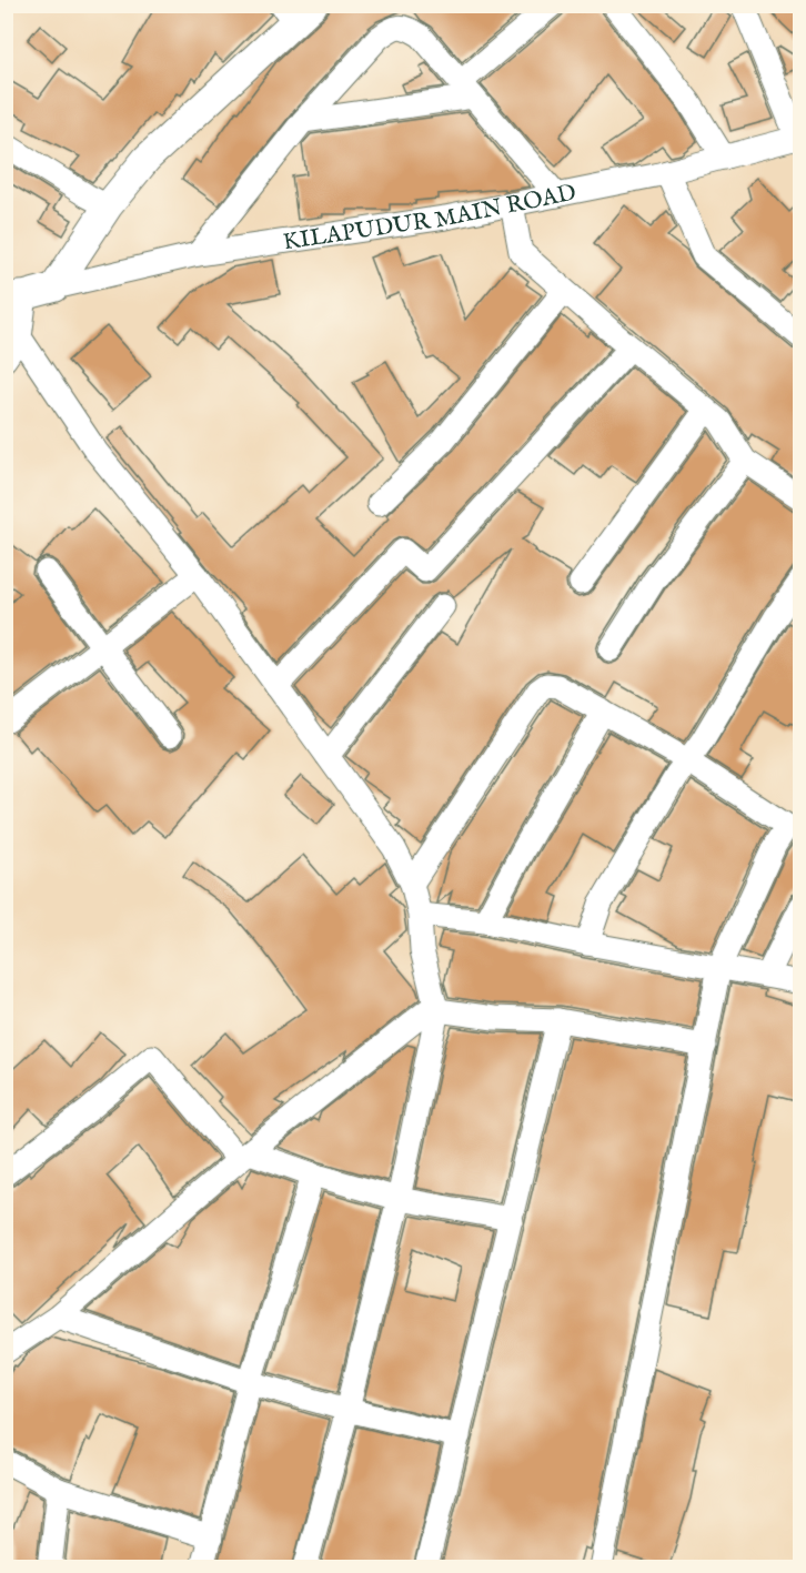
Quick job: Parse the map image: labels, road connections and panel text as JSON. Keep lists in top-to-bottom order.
{
  "streets": {
    "street": ["KILAPUDUR MAIN ROAD"]
  }
}
